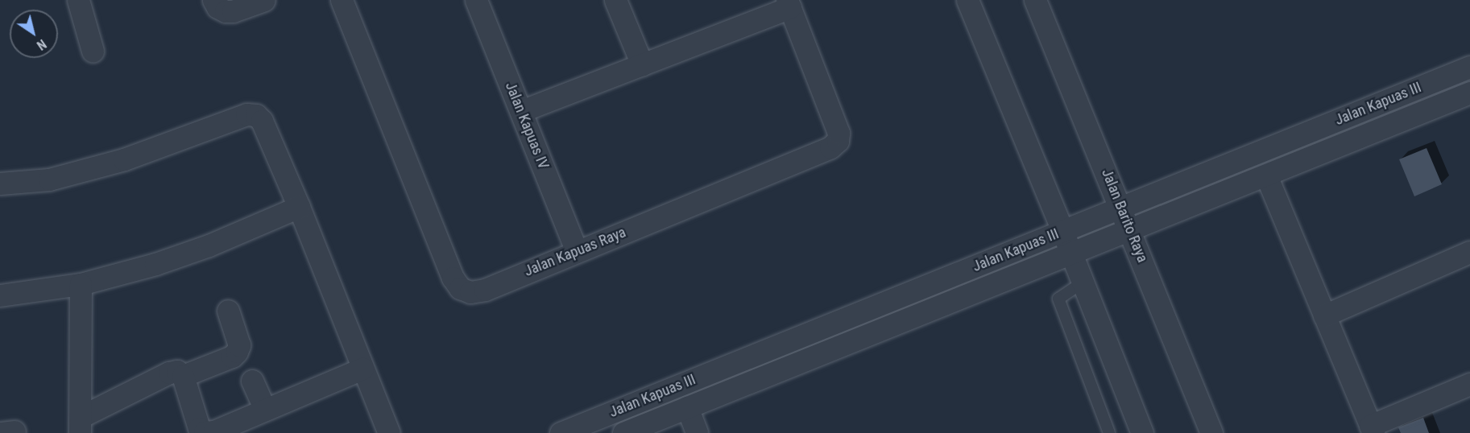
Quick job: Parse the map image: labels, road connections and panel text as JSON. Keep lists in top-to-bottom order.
{
  "streets": {
    "street": [
      "Jalan Kapuas III",
      "Jalan Kapuas IV",
      "Jalan Barito Raya",
      "Jalan Kapuas Raya"
    ]
  },
  "crossings": [
    ["Jalan Kapuas III", "Jalan Barito Raya"],
    ["Jalan Kapuas IV", "Jalan Kapuas Raya"]
  ],
  "north": "bottom right"
}
